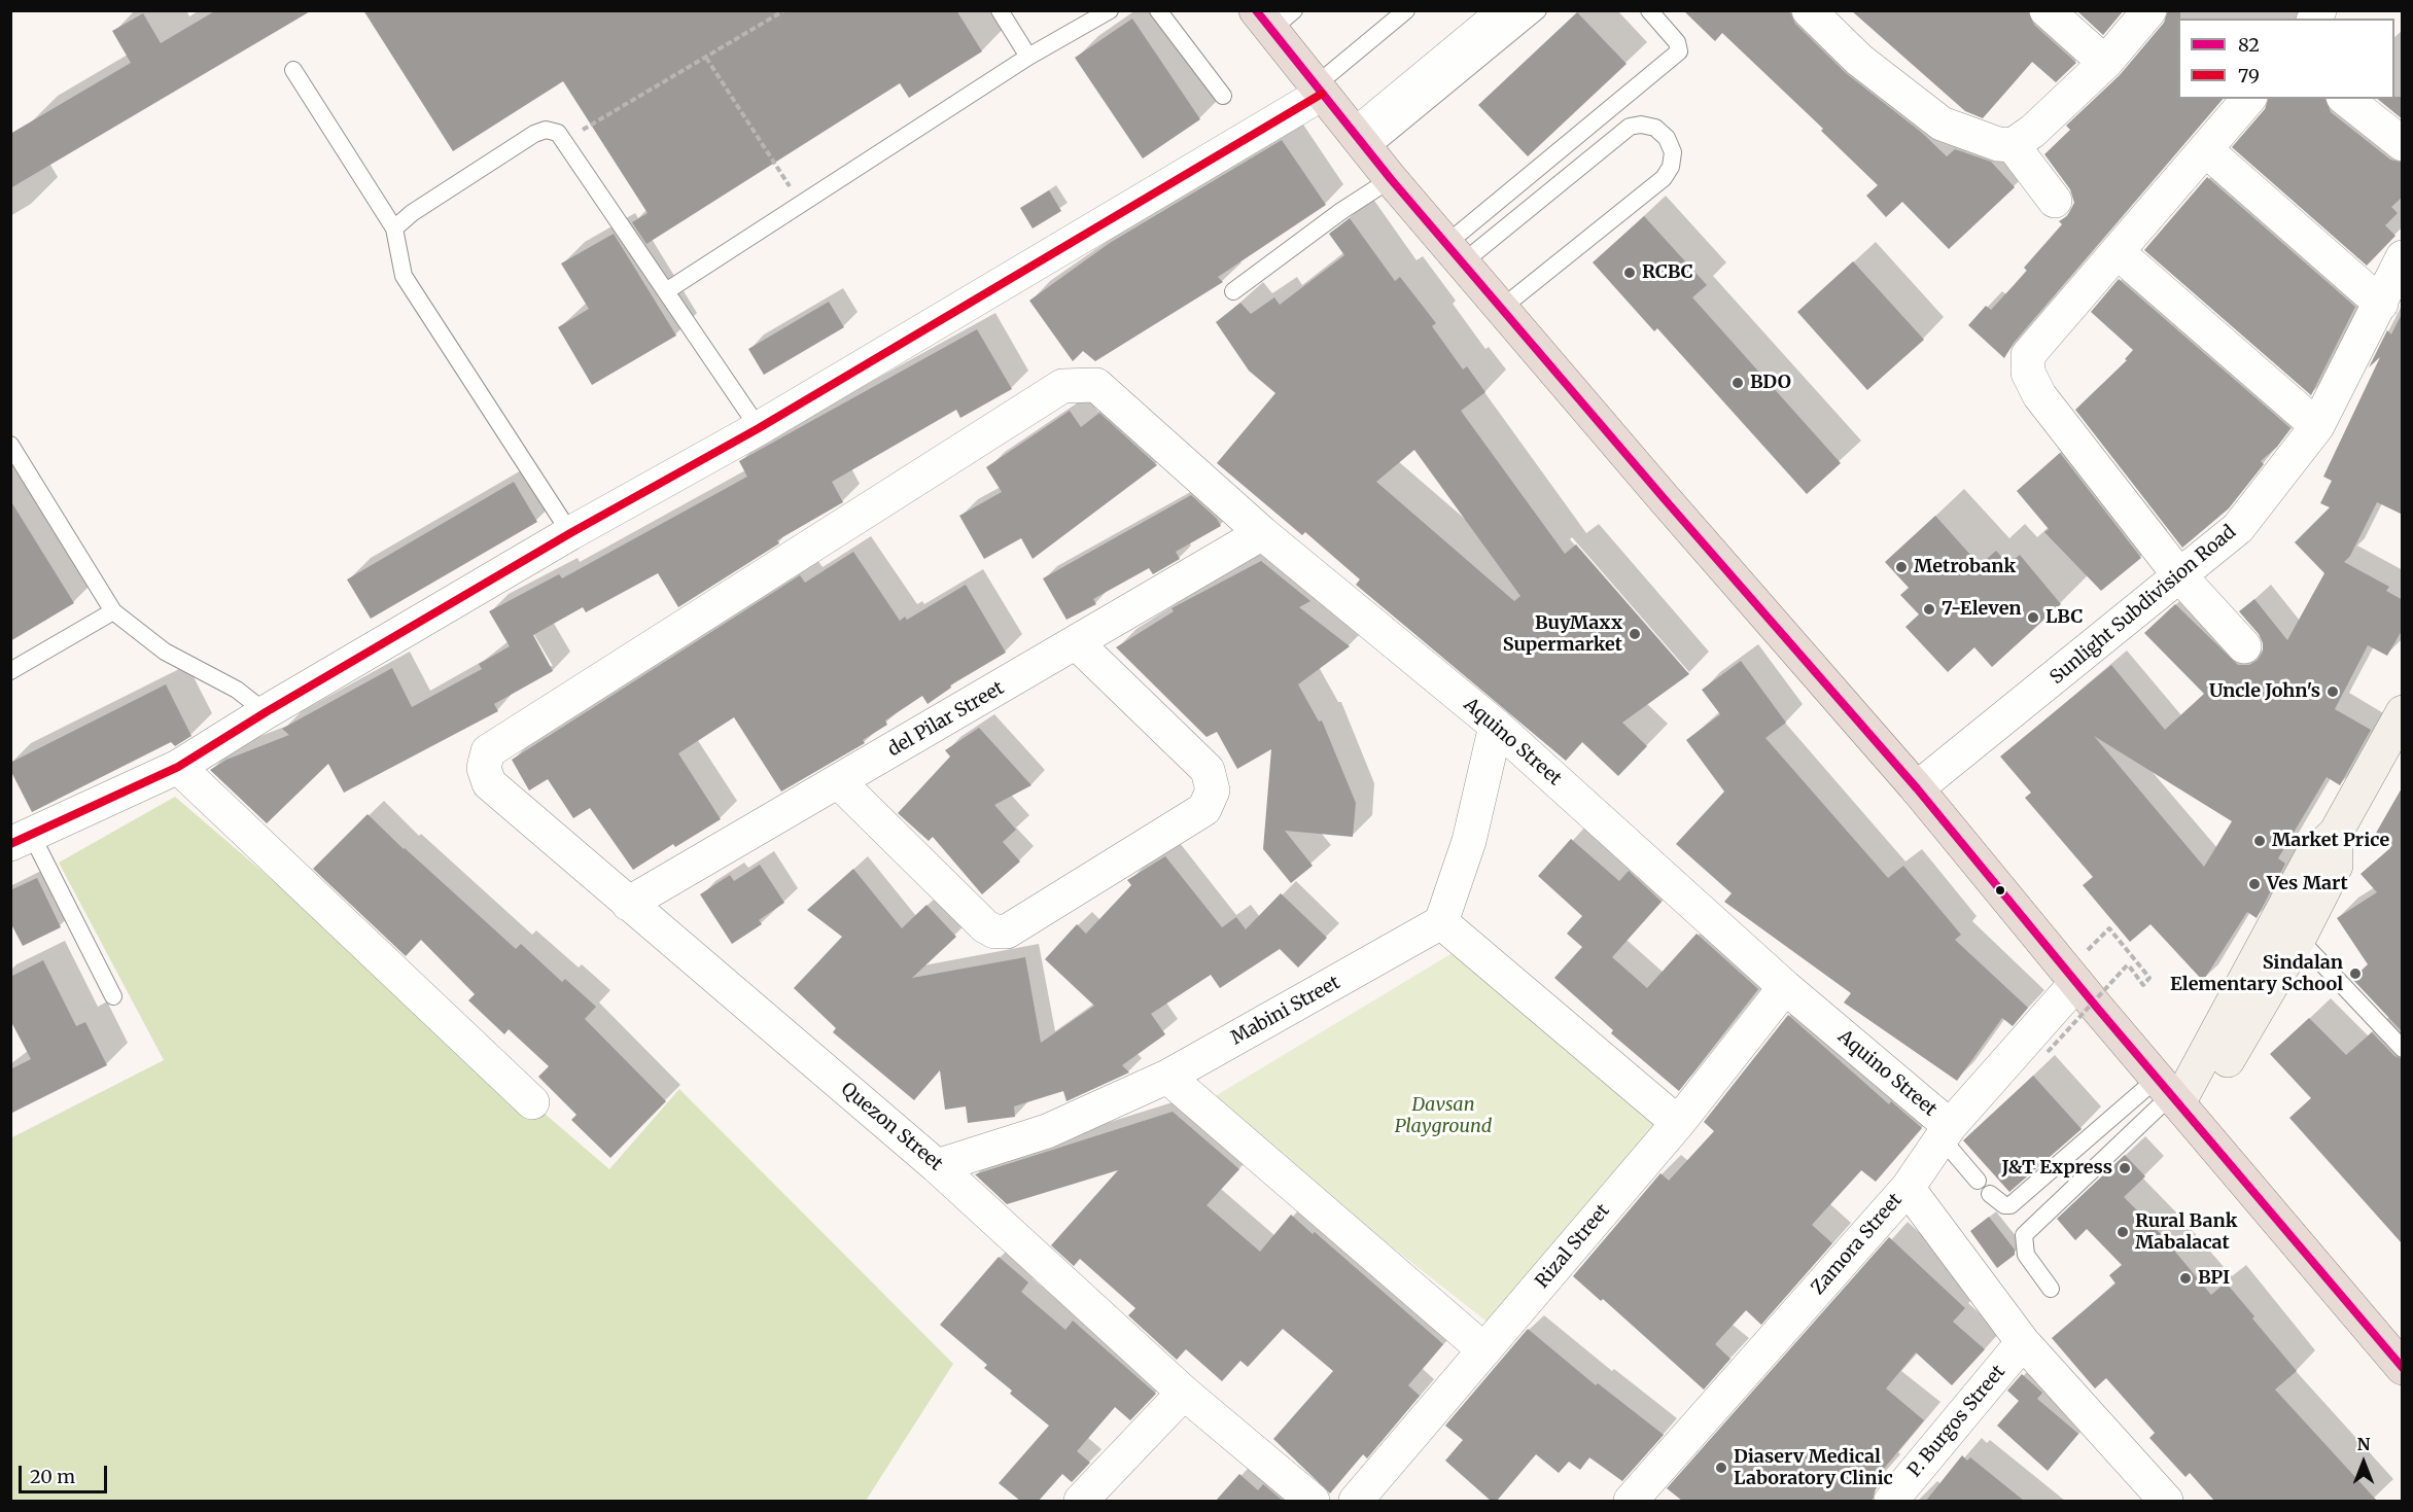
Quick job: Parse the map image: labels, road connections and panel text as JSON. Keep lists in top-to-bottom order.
{
  "streets": {
    "street": [
      "Sunlight Subdivision Road",
      "del Pilar Street",
      "Aquino Street",
      "Mabini Street",
      "Quezon Street",
      "Zamora Street",
      "Rizal Street",
      "P. Burgos Street"
    ]
  },
  "crossings": [
    ["del Pilar Street", "Aquino Street"],
    ["del Pilar Street", "Quezon Street"],
    ["Aquino Street", "Quezon Street"],
    ["Aquino Street", "Zamora Street"],
    ["Aquino Street", "Rizal Street"],
    ["Mabini Street", "Quezon Street"]
  ],
  "parks": ["Davsan Playground"],
  "places": [
    "RCBC",
    "BDO",
    "Metrobank",
    "7-Eleven",
    "LBC",
    "BuyMaxx Supermarket",
    "Uncle John's",
    "Market Price",
    "Ves Mart",
    "Sindalan Elementary School",
    "J&T Express",
    "Rural Bank Mabalacat",
    "BPI",
    "Diaserv Medical Laboratory Clinic"
  ],
  "lines": ["transit line 82", "transit line 79"],
  "legend": ["82", "79"],
  "scale_bar": "20 m",
  "north": "top"
}
